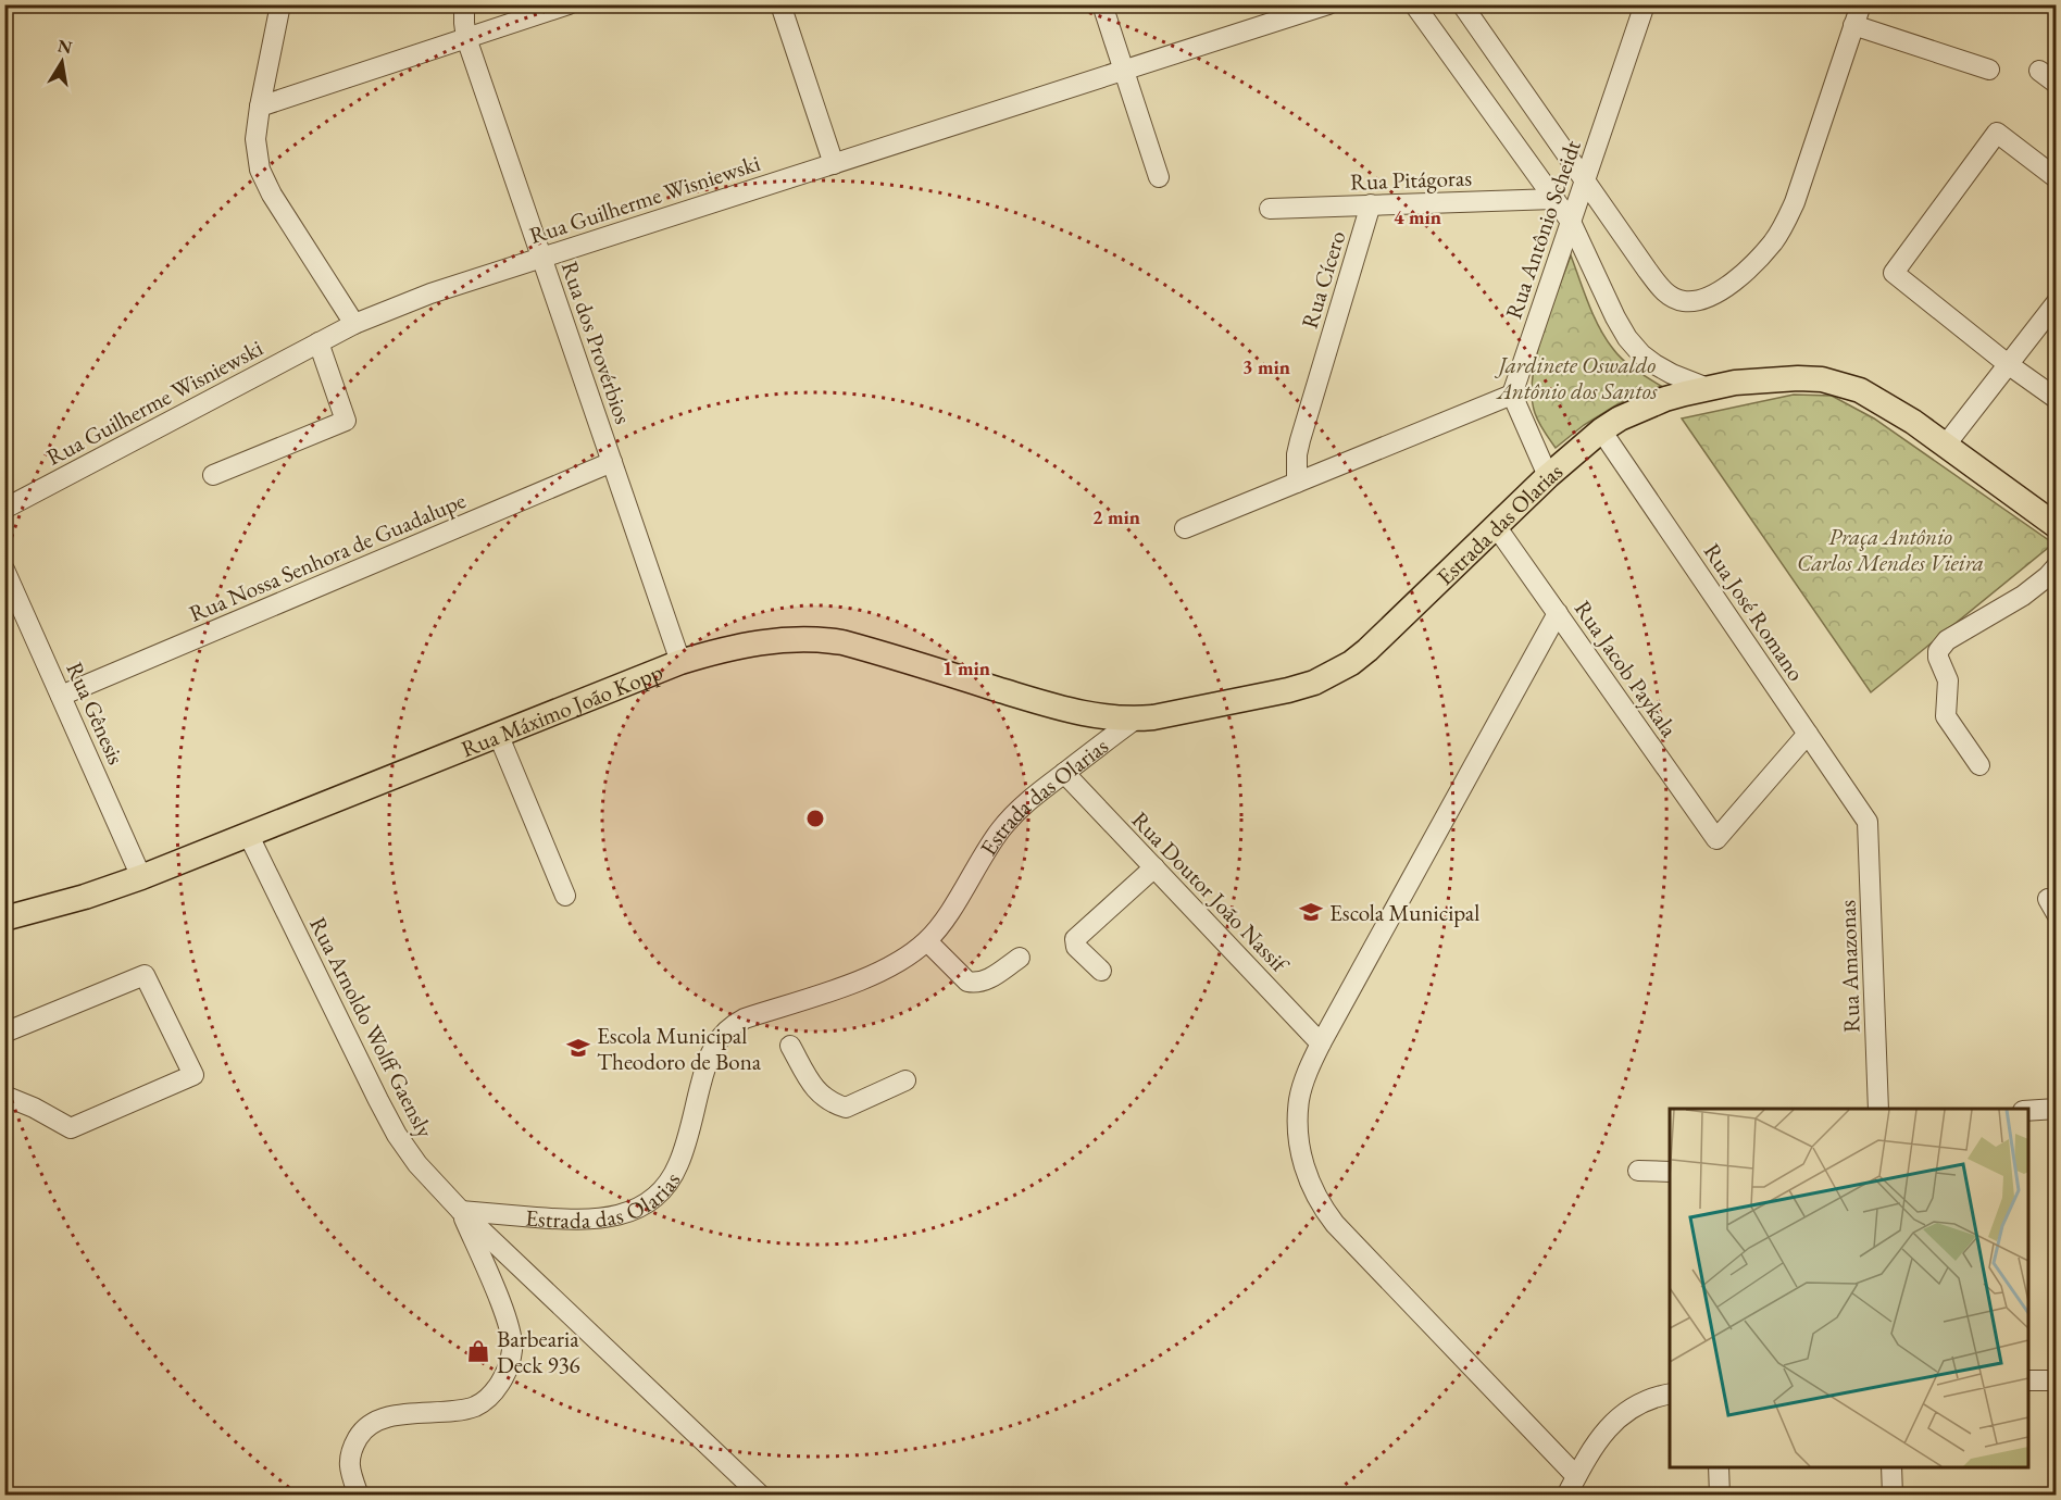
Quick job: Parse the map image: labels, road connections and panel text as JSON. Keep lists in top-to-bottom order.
{
  "streets": {
    "main road": ["Estrada das Olarias", "Rua Máximo João Kopp"],
    "street": [
      "Rua Pitágoras",
      "Rua Guilherme Wisniewski",
      "Rua Antônio Scheidt",
      "Rua Cícero",
      "Rua dos Provérbios",
      "Rua Nossa Senhora de Guadalupe",
      "Rua José Romano",
      "Rua Jacob Paykala",
      "Rua Gênesis",
      "Rua Doutor João Nassif",
      "Rua Amazonas",
      "Rua Arnoldo Wolff Gaensly"
    ]
  },
  "crossings": [
    ["Rua Pitágoras", "Rua Cícero"],
    ["Rua Guilherme Wisniewski", "Rua dos Provérbios"],
    ["Rua dos Provérbios", "Rua Nossa Senhora de Guadalupe"],
    ["Rua dos Provérbios", "Rua Máximo João Kopp"],
    ["Estrada das Olarias", "Rua José Romano"],
    ["Estrada das Olarias", "Rua Jacob Paykala"],
    ["Estrada das Olarias", "Rua Máximo João Kopp"],
    ["Estrada das Olarias", "Rua Doutor João Nassif"],
    ["Estrada das Olarias", "Rua Arnoldo Wolff Gaensly"],
    ["Rua Nossa Senhora de Guadalupe", "Rua Gênesis"],
    ["Rua José Romano", "Rua Jacob Paykala"],
    ["Rua José Romano", "Rua Amazonas"],
    ["Rua Máximo João Kopp", "Rua Gênesis"],
    ["Rua Máximo João Kopp", "Rua Arnoldo Wolff Gaensly"]
  ],
  "parks": ["Jardinete Oswaldo Antônio dos Santos", "Praça Antônio Carlos Mendes Vieira"],
  "places": {
    "school or university": ["Escola Municipal", "Escola Municipal Theodoro de Bona"],
    "shop": ["Barbearia Deck 936"]
  },
  "north": "top",
  "rings": [
    "4 min",
    "3 min",
    "2 min",
    "1 min"
  ]
}
